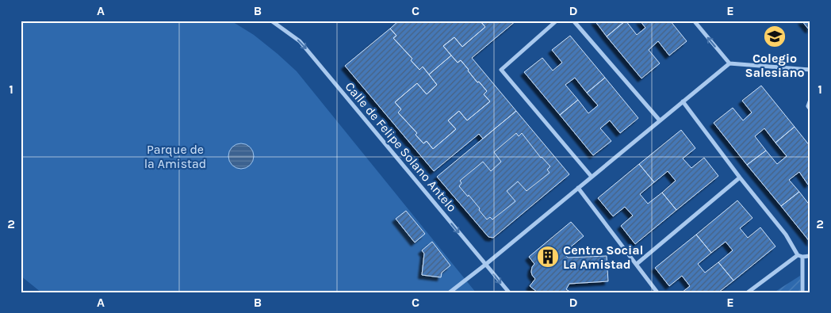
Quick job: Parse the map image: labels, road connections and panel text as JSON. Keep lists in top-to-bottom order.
{
  "streets": {
    "street": ["Calle de Felipe Solano Antelo"]
  },
  "one_way": ["Calle de Felipe Solano Antelo"],
  "parks": ["Parque de la Amistad"],
  "places": {
    "school or university": ["Colegio Salesiano"],
    "building": ["Centro Social La Amistad"]
  },
  "grid": {
    "columns": [
      "A",
      "B",
      "C",
      "D",
      "E"
    ],
    "rows": ["1", "2"]
  }
}
